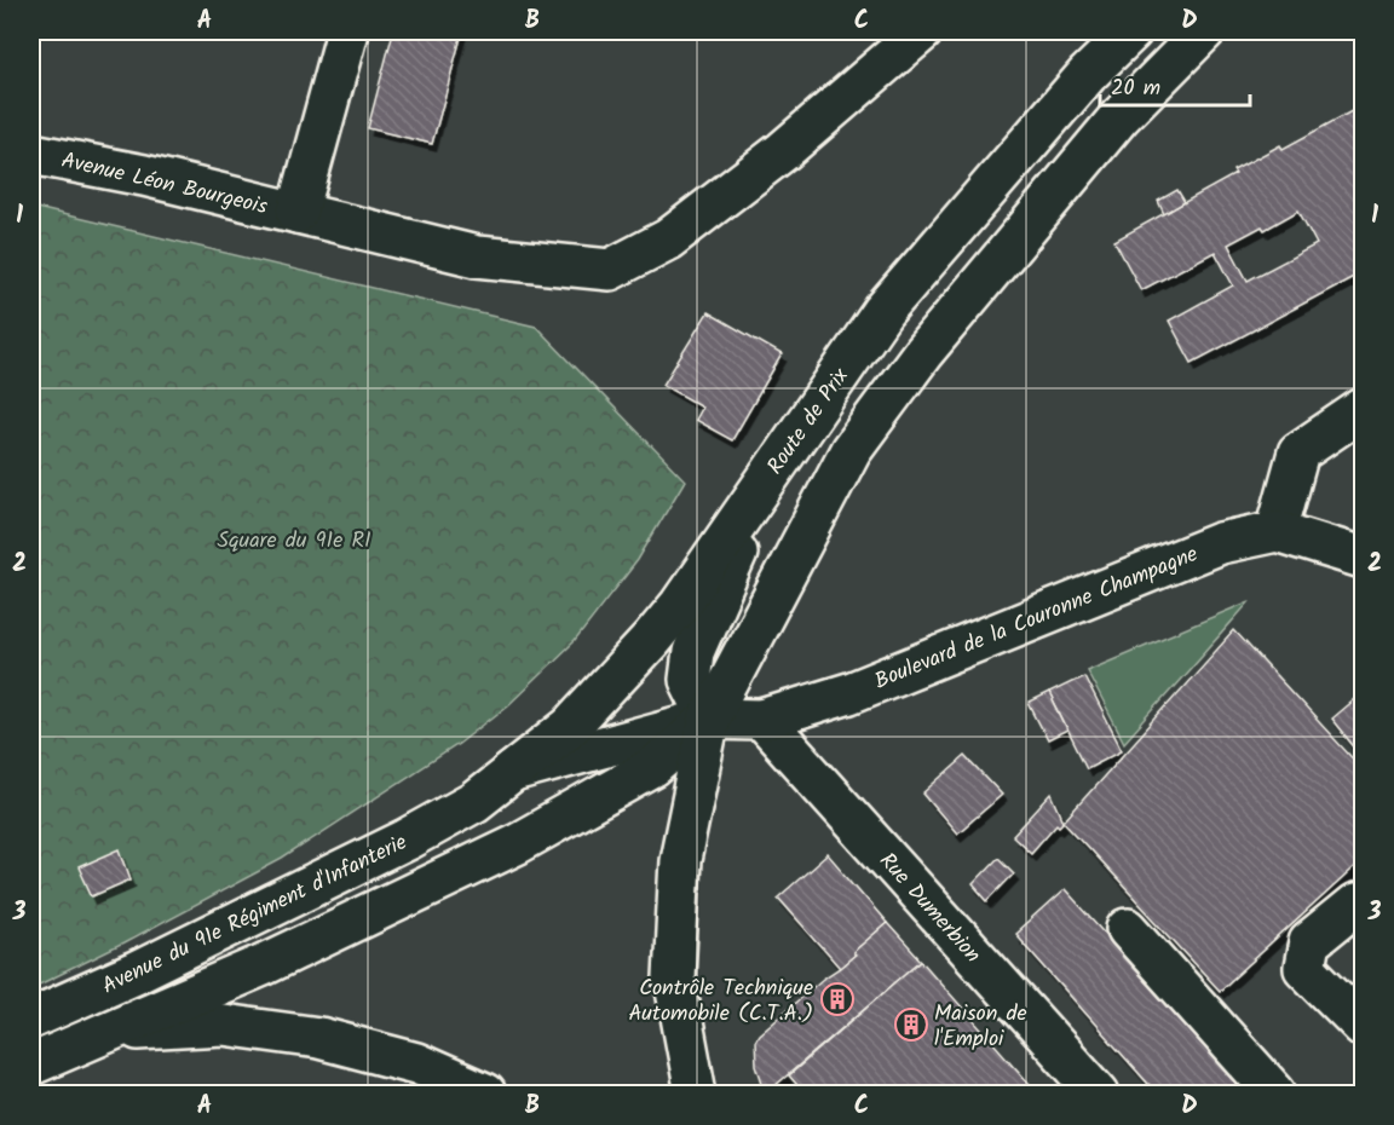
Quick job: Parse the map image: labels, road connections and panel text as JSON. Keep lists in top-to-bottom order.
{
  "streets": {
    "main road": [
      "Avenue Léon Bourgeois",
      "Route de Prix",
      "Boulevard de la Couronne Champagne",
      "Rue Dumerbion",
      "Avenue du 91e Régiment d'Infanterie"
    ]
  },
  "crossings": [
    ["Route de Prix", "Boulevard de la Couronne Champagne"],
    ["Route de Prix", "Avenue du 91e Régiment d'Infanterie"],
    ["Boulevard de la Couronne Champagne", "Rue Dumerbion"],
    ["Boulevard de la Couronne Champagne", "Avenue du 91e Régiment d'Infanterie"]
  ],
  "parks": ["Square du 91e RI"],
  "places": {
    "building": ["Contrôle Technique Automobile (C.T.A.)", "Maison de l'Emploi"]
  },
  "scale_bar": "20 m",
  "grid": {
    "columns": [
      "A",
      "B",
      "C",
      "D"
    ],
    "rows": ["1", "2", "3"]
  }
}
